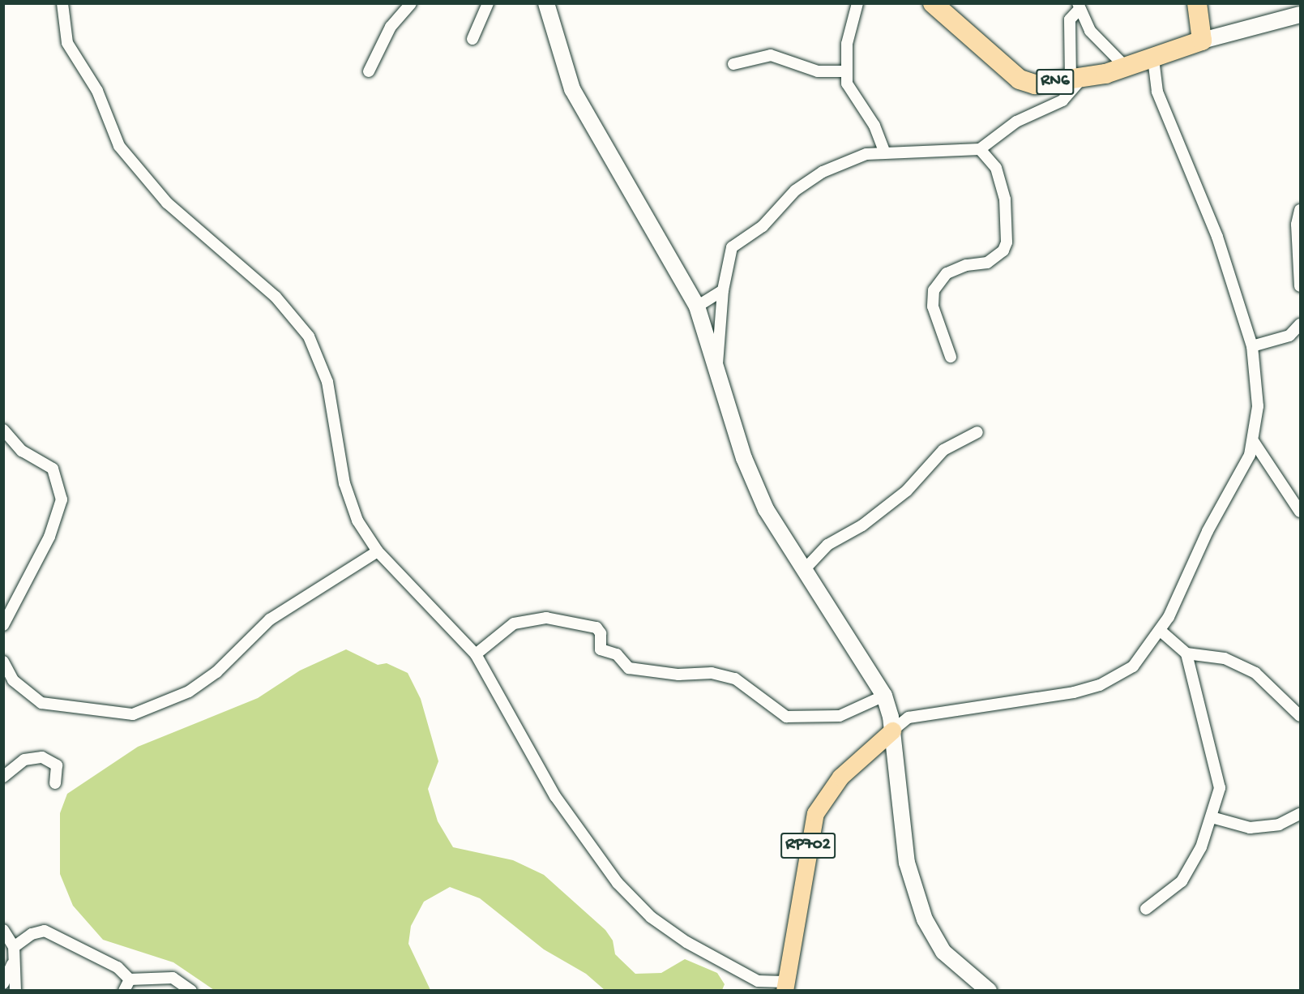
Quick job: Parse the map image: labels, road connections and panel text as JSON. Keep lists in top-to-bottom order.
{
  "streets": {
    "highway": ["RN6"],
    "main road": ["RP702"]
  }
}
